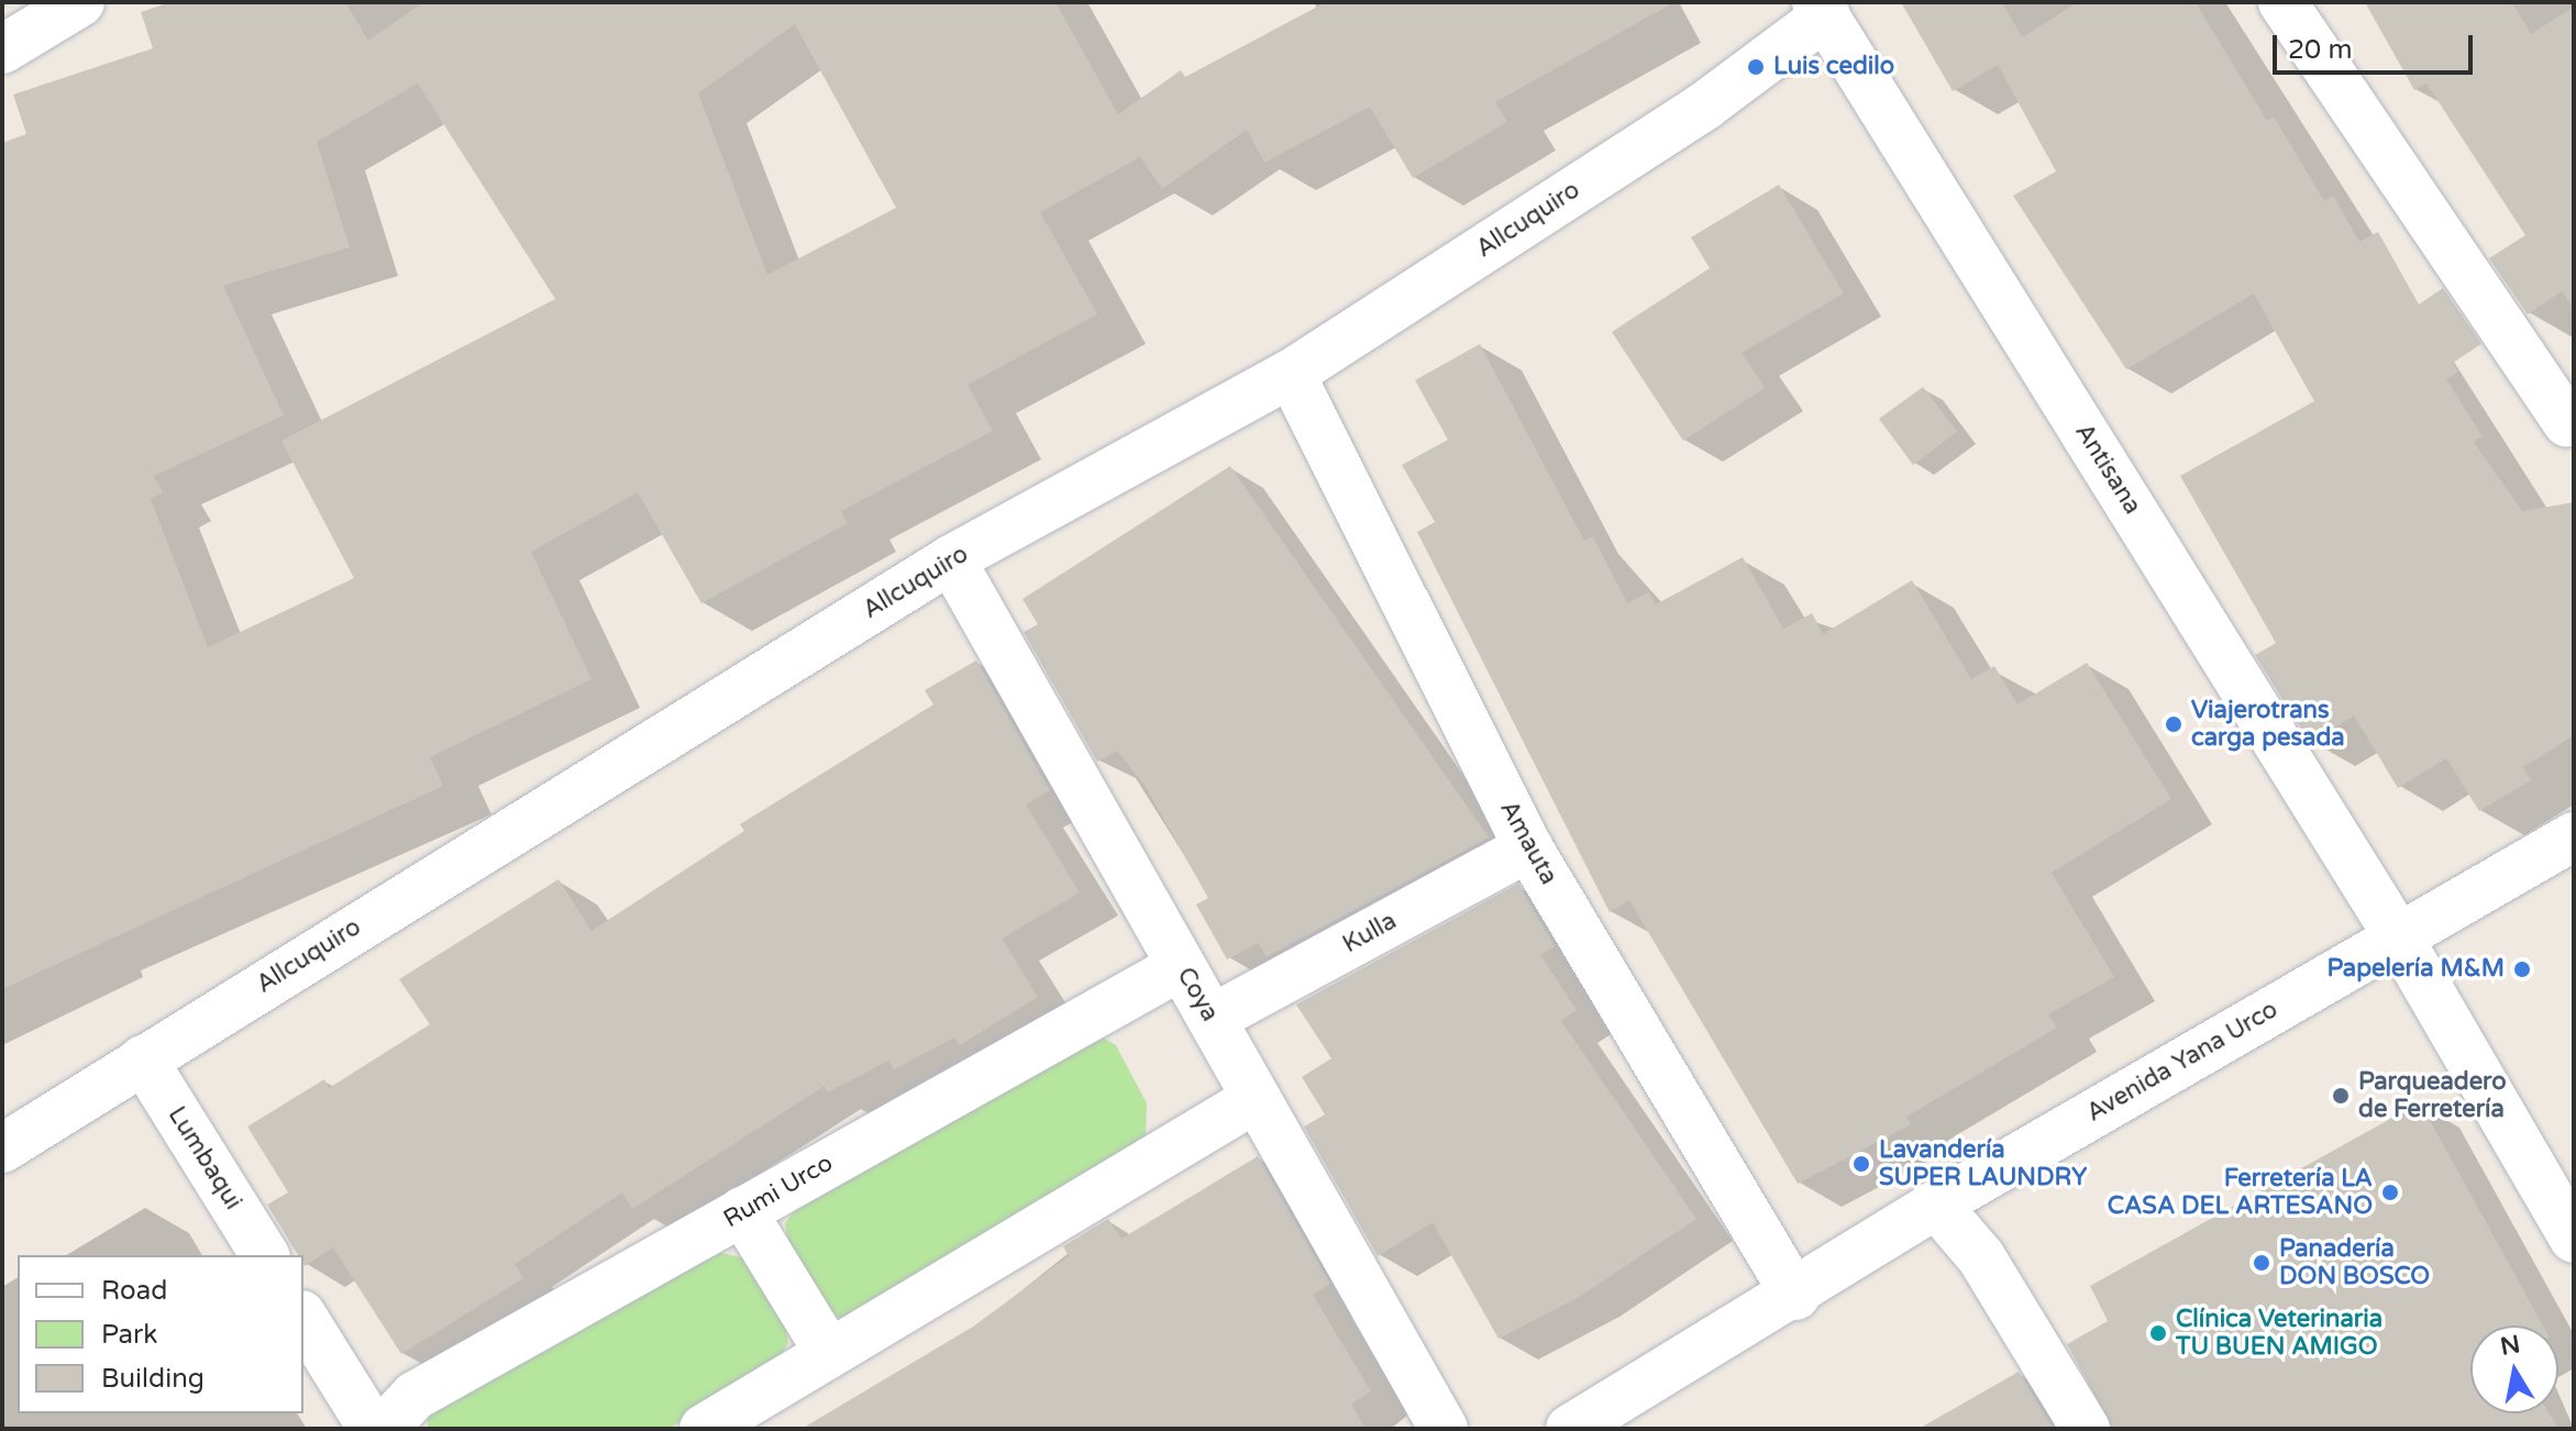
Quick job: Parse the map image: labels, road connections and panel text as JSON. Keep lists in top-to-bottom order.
{
  "streets": {
    "street": [
      "Allcuquiro",
      "Antisana",
      "Amauta",
      "Kulla",
      "Coya",
      "Avenida Yana Urco",
      "Lumbaqui",
      "Rumi Urco"
    ]
  },
  "crossings": [
    ["Allcuquiro", "Antisana"],
    ["Allcuquiro", "Amauta"],
    ["Allcuquiro", "Coya"],
    ["Allcuquiro", "Lumbaqui"],
    ["Antisana", "Avenida Yana Urco"],
    ["Amauta", "Kulla"],
    ["Amauta", "Avenida Yana Urco"],
    ["Kulla", "Coya"],
    ["Coya", "Rumi Urco"]
  ],
  "places": [
    "Luis cedilo",
    "Viajerotrans carga pesada",
    "Papelería M&M",
    "Parqueadero de Ferretería",
    "Lavandería SUPER LAUNDRY",
    "Ferretería LA CASA DEL ARTESANO",
    "Panadería DON BOSCO",
    "Clínica Veterinaria TU BUEN AMIGO"
  ],
  "legend": ["Road", "Park", "Building"],
  "scale_bar": "20 m",
  "north": "top"
}
